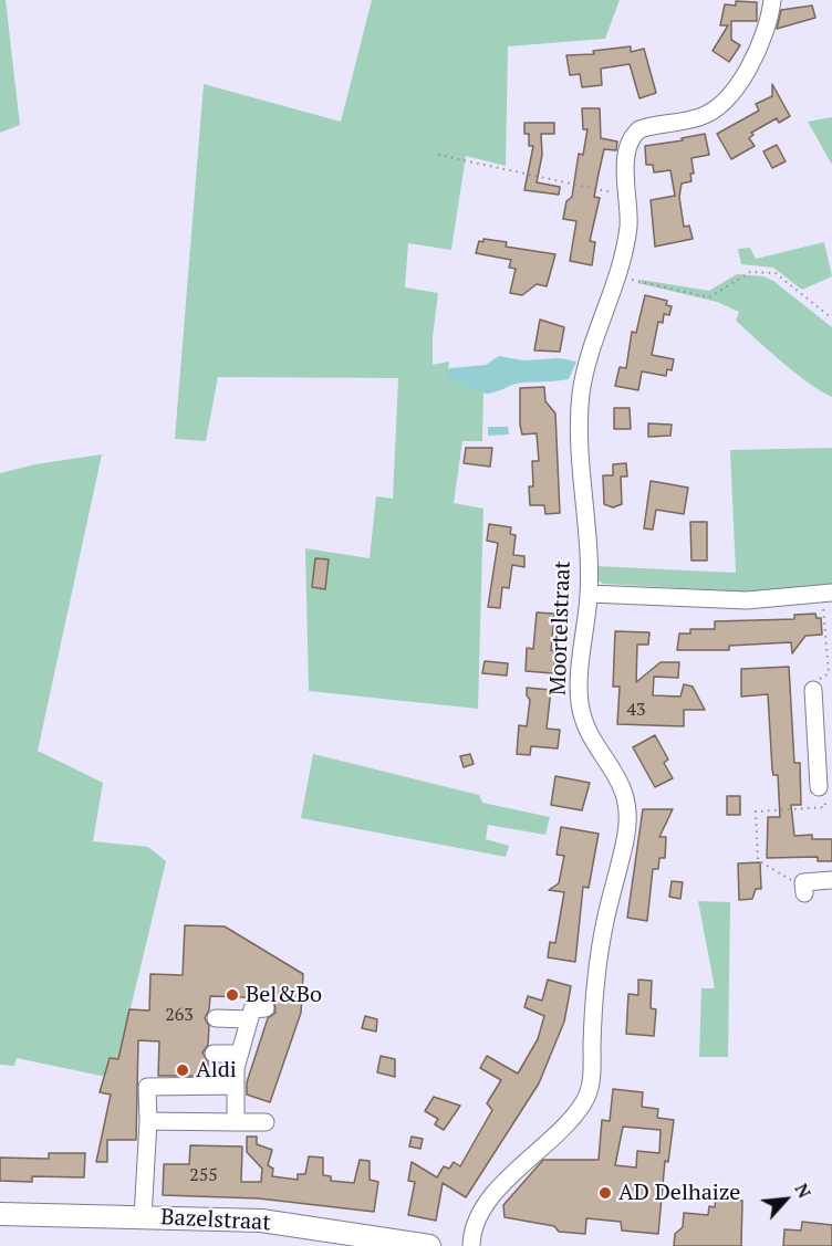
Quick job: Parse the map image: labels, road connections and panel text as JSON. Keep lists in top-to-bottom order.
{
  "streets": {
    "main road": ["Bazelstraat"],
    "street": ["Moortelstraat"]
  },
  "places": ["Bel&Bo", "Aldi", "AD Delhaize"],
  "house_numbers": ["43", "263", "255"],
  "north": "top right"
}
